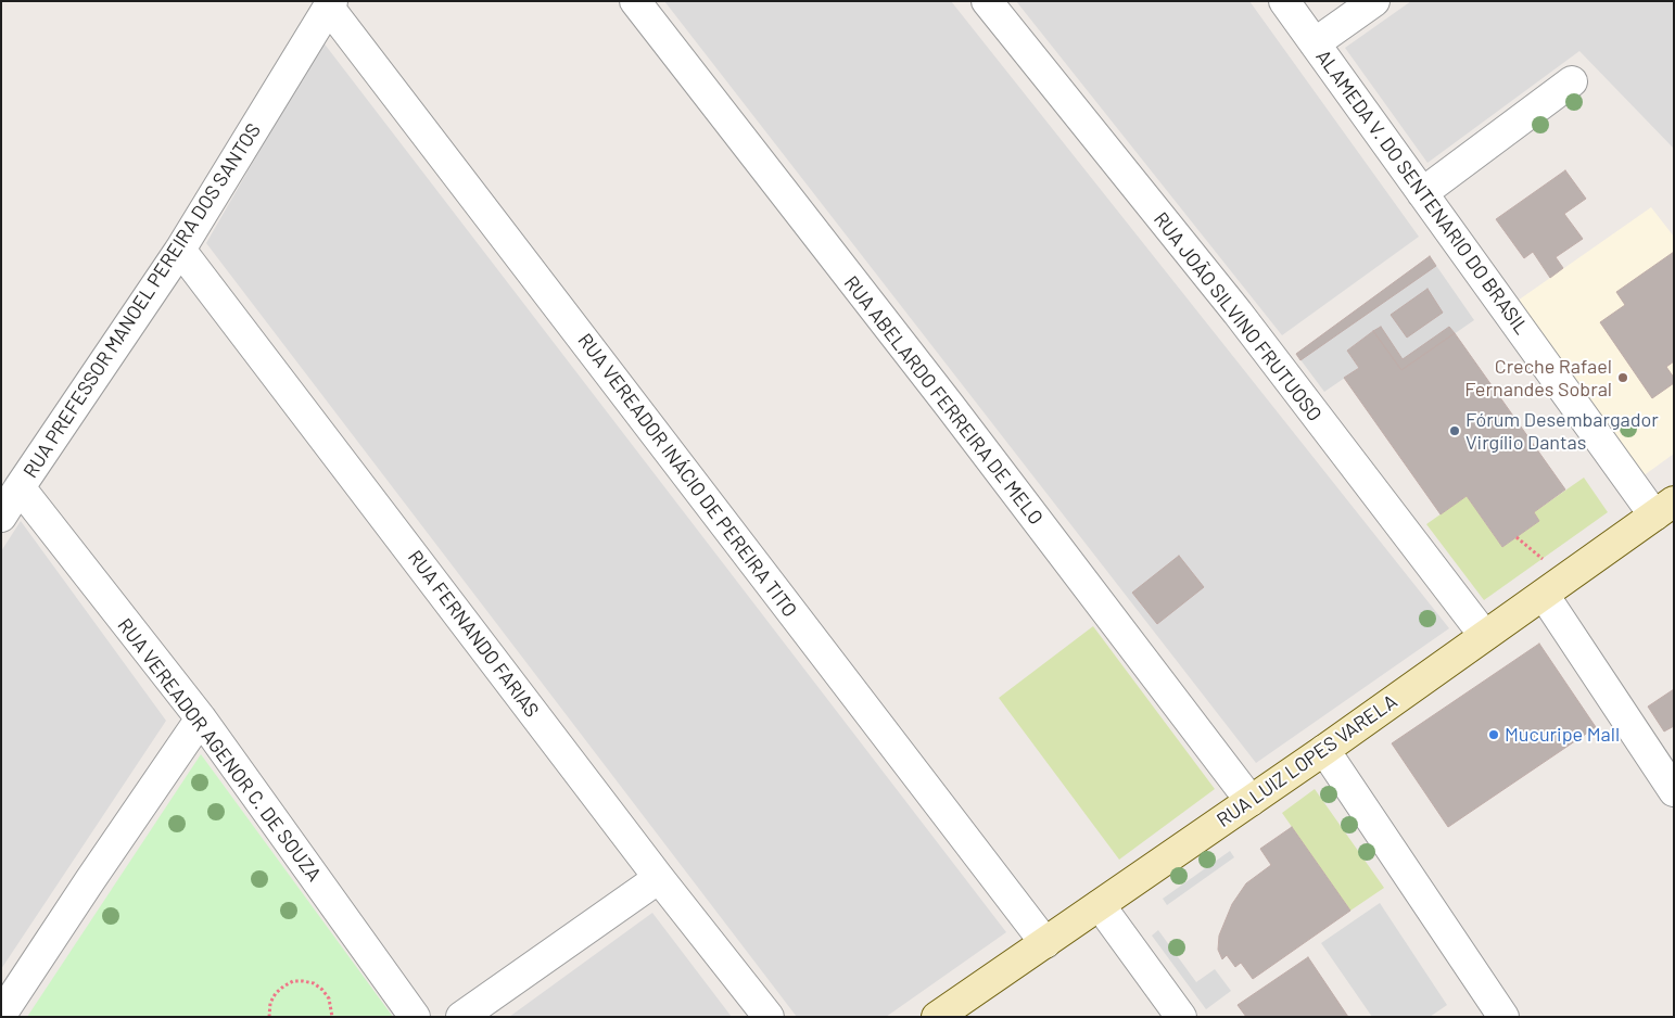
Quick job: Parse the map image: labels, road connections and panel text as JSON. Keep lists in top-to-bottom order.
{
  "streets": {
    "main road": ["RUA LUIZ LOPES VARELA"],
    "street": [
      "ALAMEDA V. DO SENTENARIO DO BRASIL",
      "RUA PREFESSOR MANOEL PEREIRA DOS SANTOS",
      "RUA JOÃO SILVINO FRUTUOSO",
      "RUA ABELARDO FERREIRA DE MELO",
      "RUA VEREADOR INÁCIO DE PEREIRA TITO",
      "RUA FERNANDO FARIAS",
      "RUA VEREADOR AGENOR C. DE SOUZA"
    ]
  },
  "crossings": [
    ["ALAMEDA V. DO SENTENARIO DO BRASIL", "RUA LUIZ LOPES VARELA"],
    ["RUA PREFESSOR MANOEL PEREIRA DOS SANTOS", "RUA VEREADOR INÁCIO DE PEREIRA TITO"],
    ["RUA PREFESSOR MANOEL PEREIRA DOS SANTOS", "RUA FERNANDO FARIAS"],
    ["RUA PREFESSOR MANOEL PEREIRA DOS SANTOS", "RUA VEREADOR AGENOR C. DE SOUZA"],
    ["RUA JOÃO SILVINO FRUTUOSO", "RUA LUIZ LOPES VARELA"],
    ["RUA ABELARDO FERREIRA DE MELO", "RUA LUIZ LOPES VARELA"],
    ["RUA VEREADOR INÁCIO DE PEREIRA TITO", "RUA LUIZ LOPES VARELA"]
  ],
  "places": ["Creche Rafael Fernandes Sobral", "Fórum Desembargador Virgílio Dantas", "Mucuripe Mall"]
}
